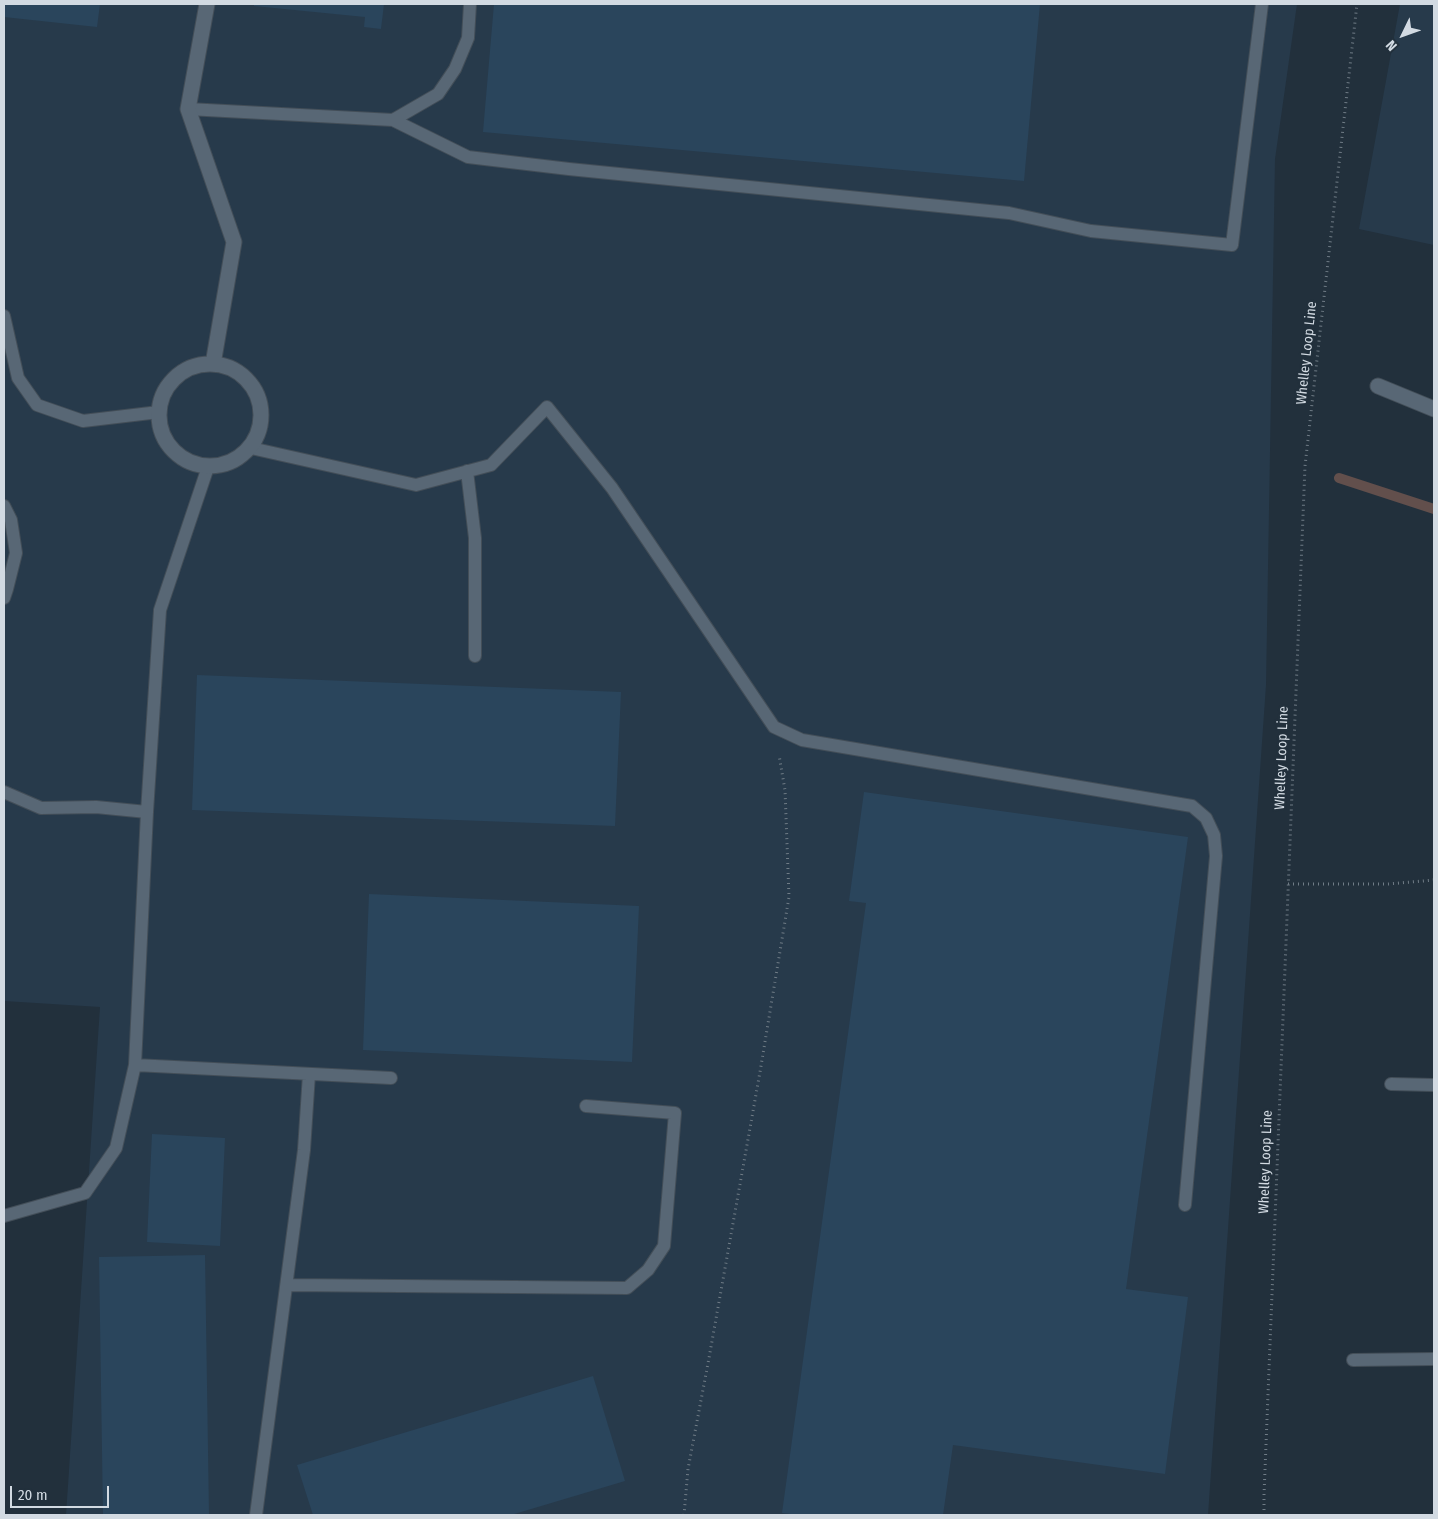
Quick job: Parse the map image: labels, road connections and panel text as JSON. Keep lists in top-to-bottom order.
{
  "streets": {
    "path": ["Whelley Loop Line"]
  },
  "scale_bar": "20 m",
  "north": "bottom left"
}
